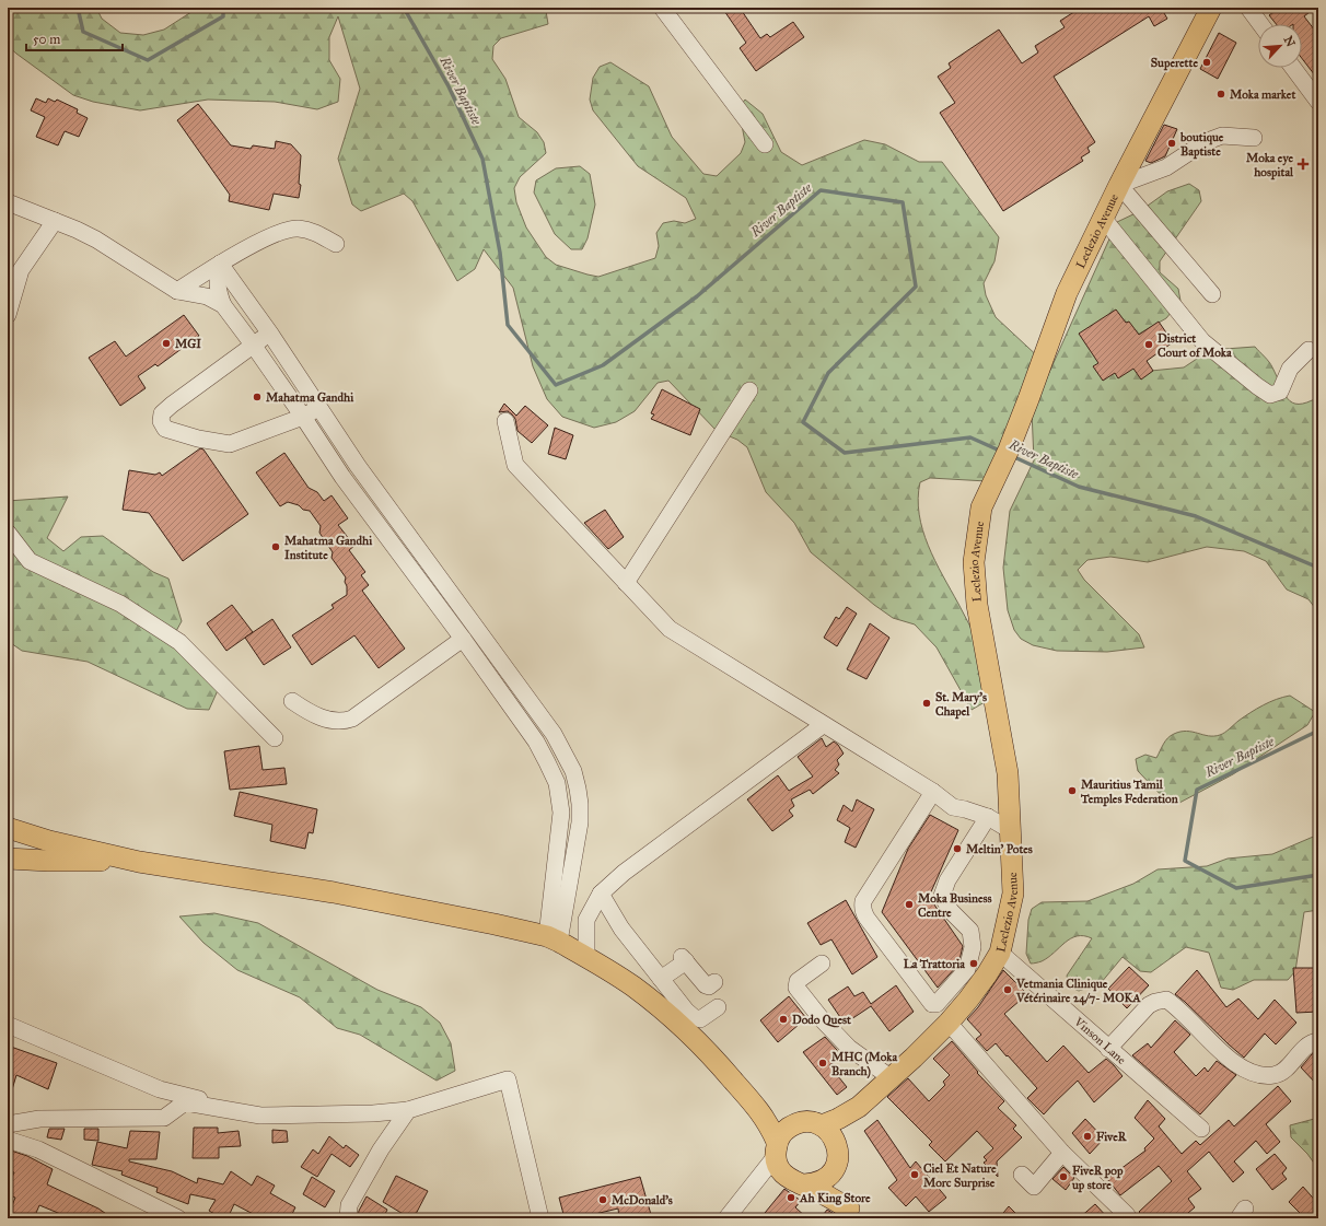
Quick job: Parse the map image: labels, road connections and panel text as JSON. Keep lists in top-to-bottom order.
{
  "streets": {
    "main road": ["Leclezio Avenue"],
    "street": ["Vinson Lane"]
  },
  "crossings": [
    ["Leclezio Avenue", "Vinson Lane"]
  ],
  "water": ["River Baptiste"],
  "places": {
    "other": [
      "Superette",
      "Moka market",
      "boutique Baptiste",
      "MGI",
      "District Court of Moka",
      "Mahatma Gandhi",
      "Mahatma Gandhi Institute",
      "St. Mary's Chapel",
      "Mauritius Tamil Temples Federation",
      "Meltin' Potes",
      "Moka Business Centre",
      "La Trattoria",
      "Vetmania Clinique Vétérinaire 24/7- MOKA",
      "Dodo Quest",
      "MHC (Moka Branch)",
      "FiveR",
      "Ciel Et Nature Morc Surprise",
      "FiveR pop up store",
      "Ah King Store",
      "McDonald's"
    ],
    "health": ["Moka eye hospital"]
  },
  "scale_bar": "50 m",
  "north": "top right"
}
